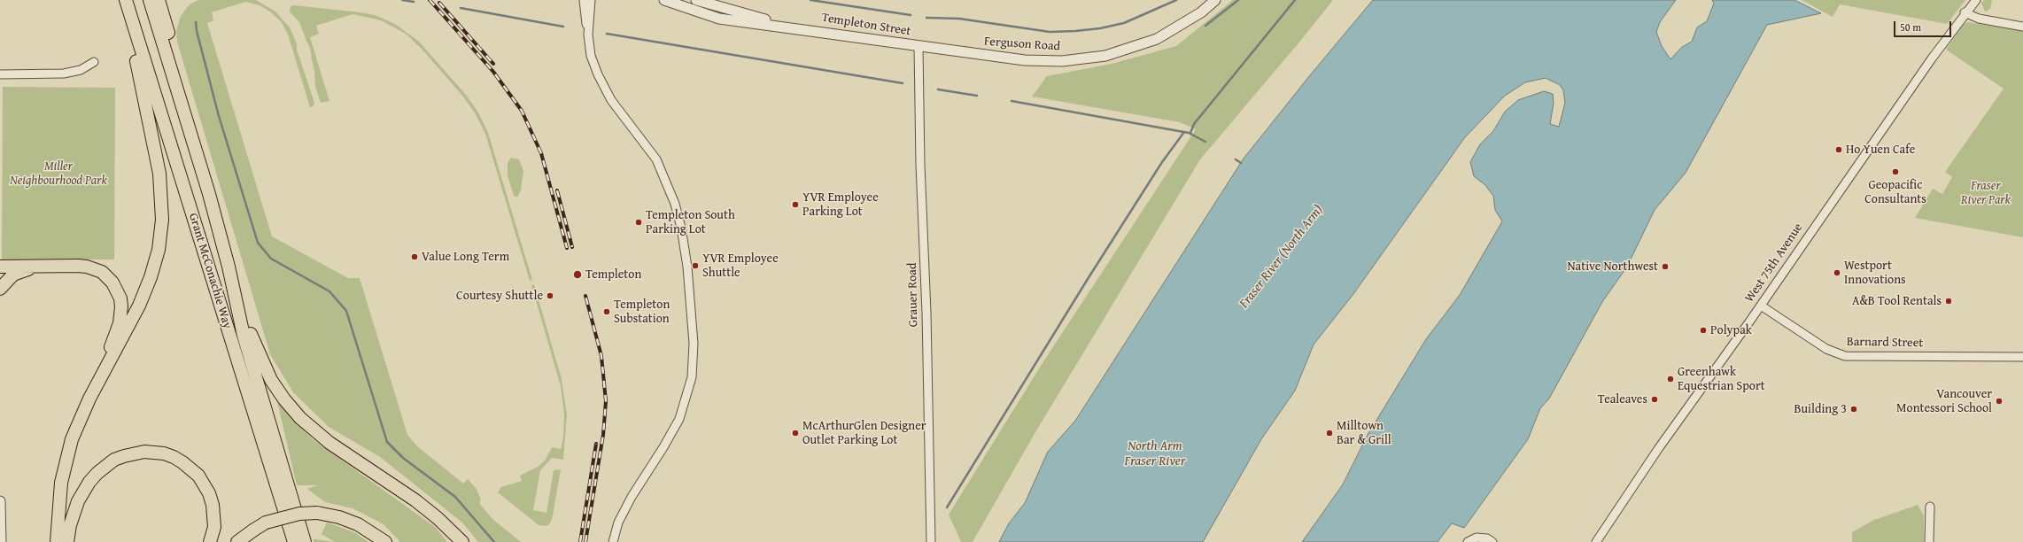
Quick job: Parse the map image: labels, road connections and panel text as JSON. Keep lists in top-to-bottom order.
{
  "streets": {
    "main road": ["Grant McConachie Way"],
    "street": [
      "Templeton Street",
      "Ferguson Road",
      "West 75th Avenue",
      "Grauer Road",
      "Barnard Street"
    ]
  },
  "crossings": [
    ["Templeton Street", "Ferguson Road"],
    ["Templeton Street", "Grauer Road"],
    ["Ferguson Road", "Grauer Road"],
    ["West 75th Avenue", "Barnard Street"]
  ],
  "water": ["Fraser River (North Arm)", "North Arm Fraser River"],
  "parks": ["Miller Neighbourhood Park", "Fraser River Park"],
  "places": [
    "Ho Yuen Cafe",
    "Geopacific Consultants",
    "YVR Employee Parking Lot",
    "Templeton South Parking Lot",
    "Value Long Term",
    "YVR Employee Shuttle",
    "Native Northwest",
    "Westport Innovations",
    "Templeton",
    "Courtesy Shuttle",
    "A&B Tool Rentals",
    "Templeton Substation",
    "Polypak",
    "Greenhawk Equestrian Sport",
    "Tealeaves",
    "Vancouver Montessori School",
    "Building 3",
    "McArthurGlen Designer Outlet Parking Lot",
    "Milltown Bar & Grill"
  ],
  "scale_bar": "50 m"
}
